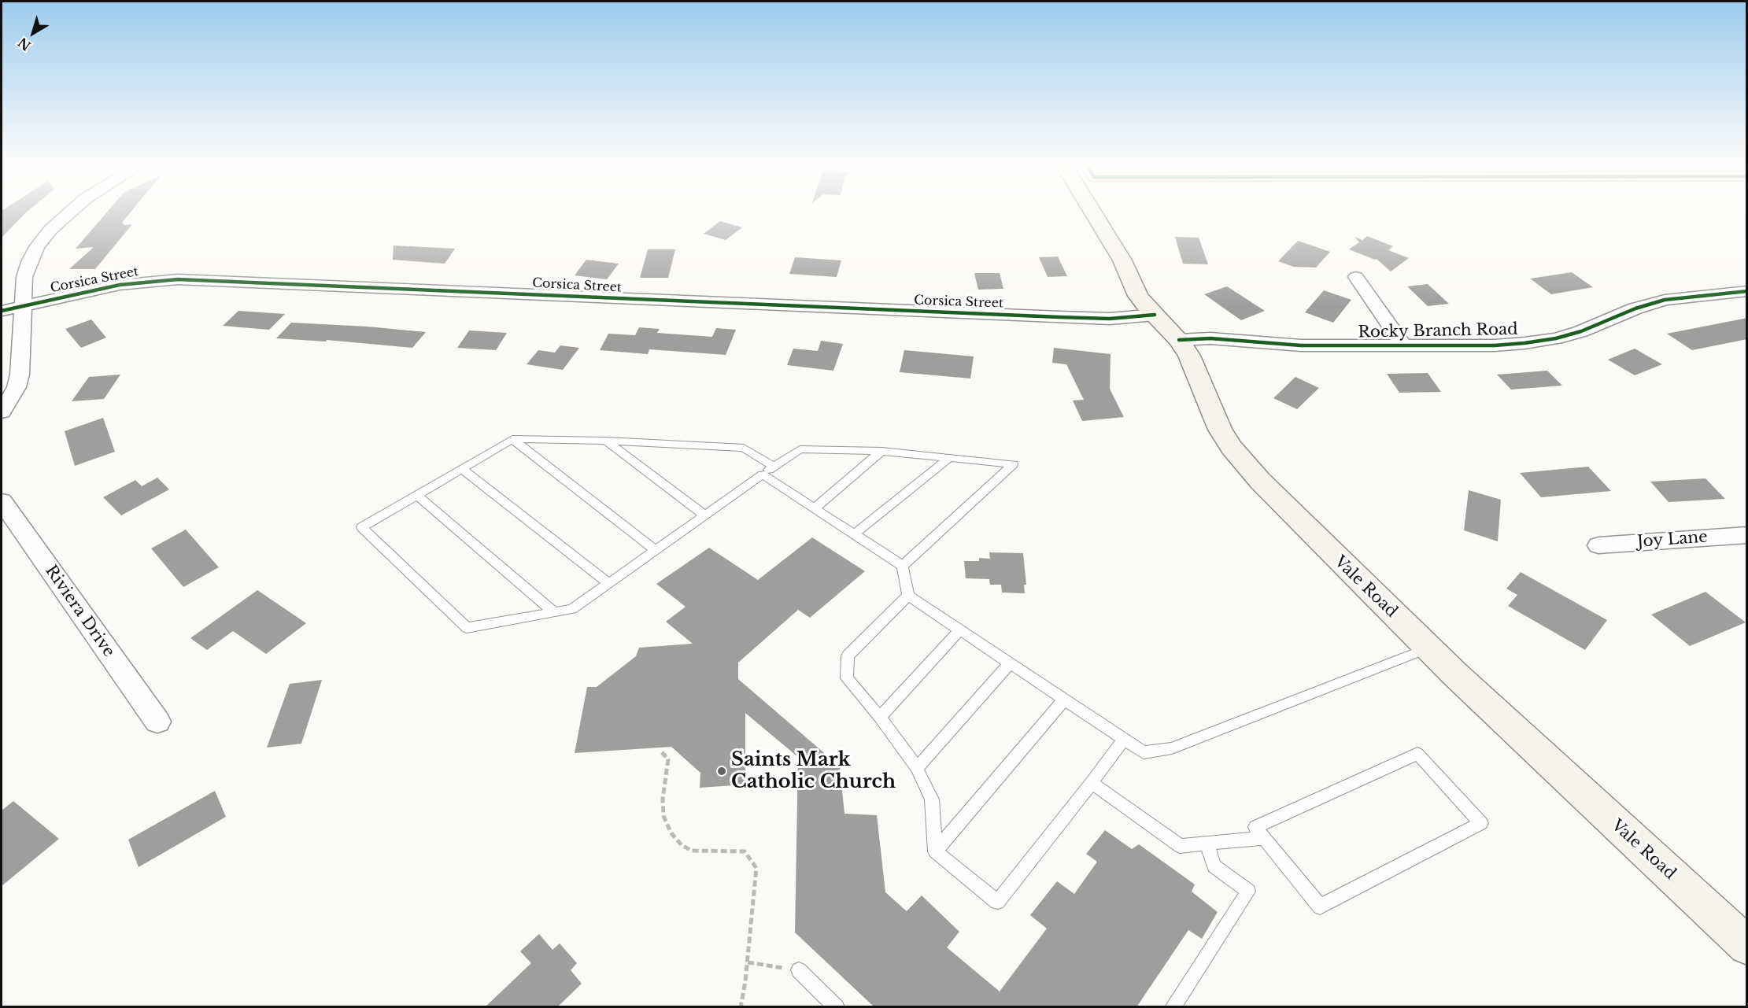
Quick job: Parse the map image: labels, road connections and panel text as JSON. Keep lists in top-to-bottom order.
{
  "streets": {
    "main road": ["Vale Road"],
    "street": [
      "Corsica Street",
      "Rocky Branch Road",
      "Joy Lane",
      "Riviera Drive"
    ]
  },
  "crossings": [
    ["Corsica Street", "Vale Road"],
    ["Rocky Branch Road", "Vale Road"]
  ],
  "places": ["Saints Mark Catholic Church"],
  "north": "bottom left"
}
